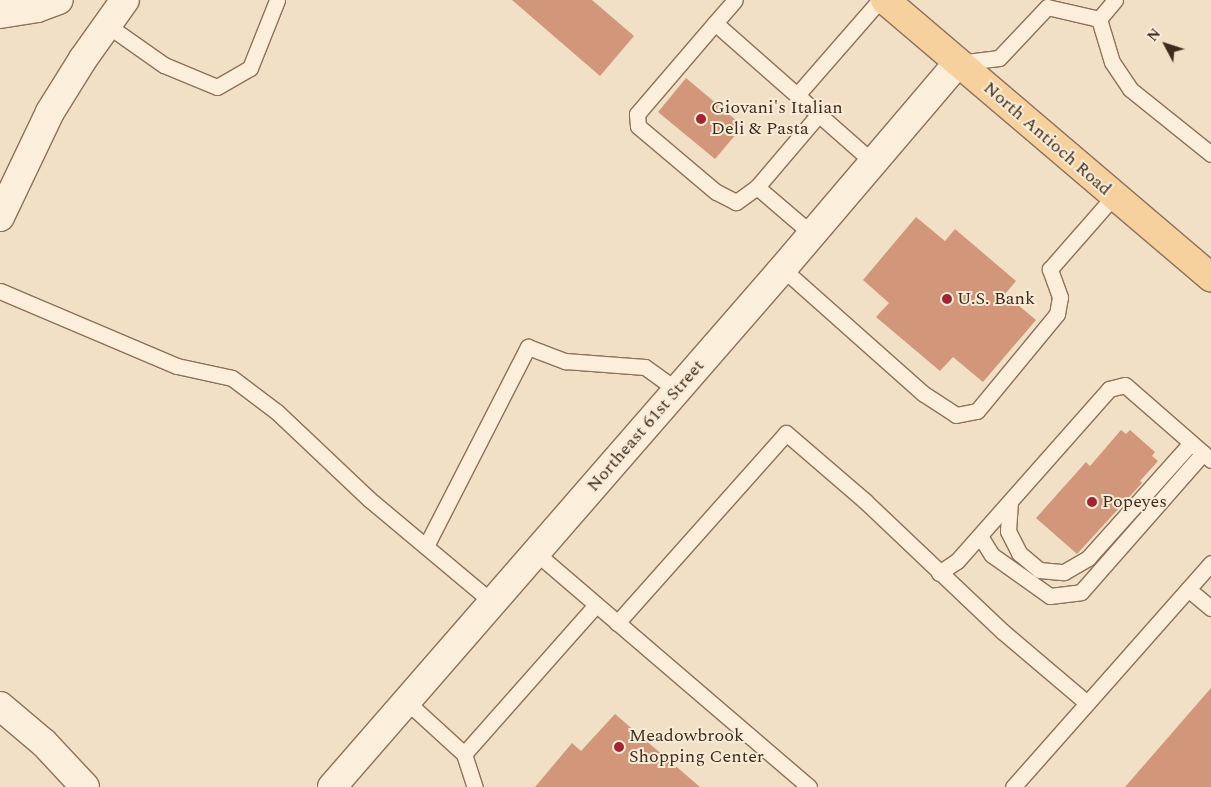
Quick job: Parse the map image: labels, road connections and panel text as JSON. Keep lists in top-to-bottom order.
{
  "streets": {
    "main road": ["North Antioch Road"],
    "street": ["Northeast 61st Street"]
  },
  "crossings": [
    ["North Antioch Road", "Northeast 61st Street"]
  ],
  "places": [
    "Giovani's Italian Deli & Pasta",
    "U.S. Bank",
    "Popeyes",
    "Meadowbrook Shopping Center"
  ],
  "north": "top left"
}
